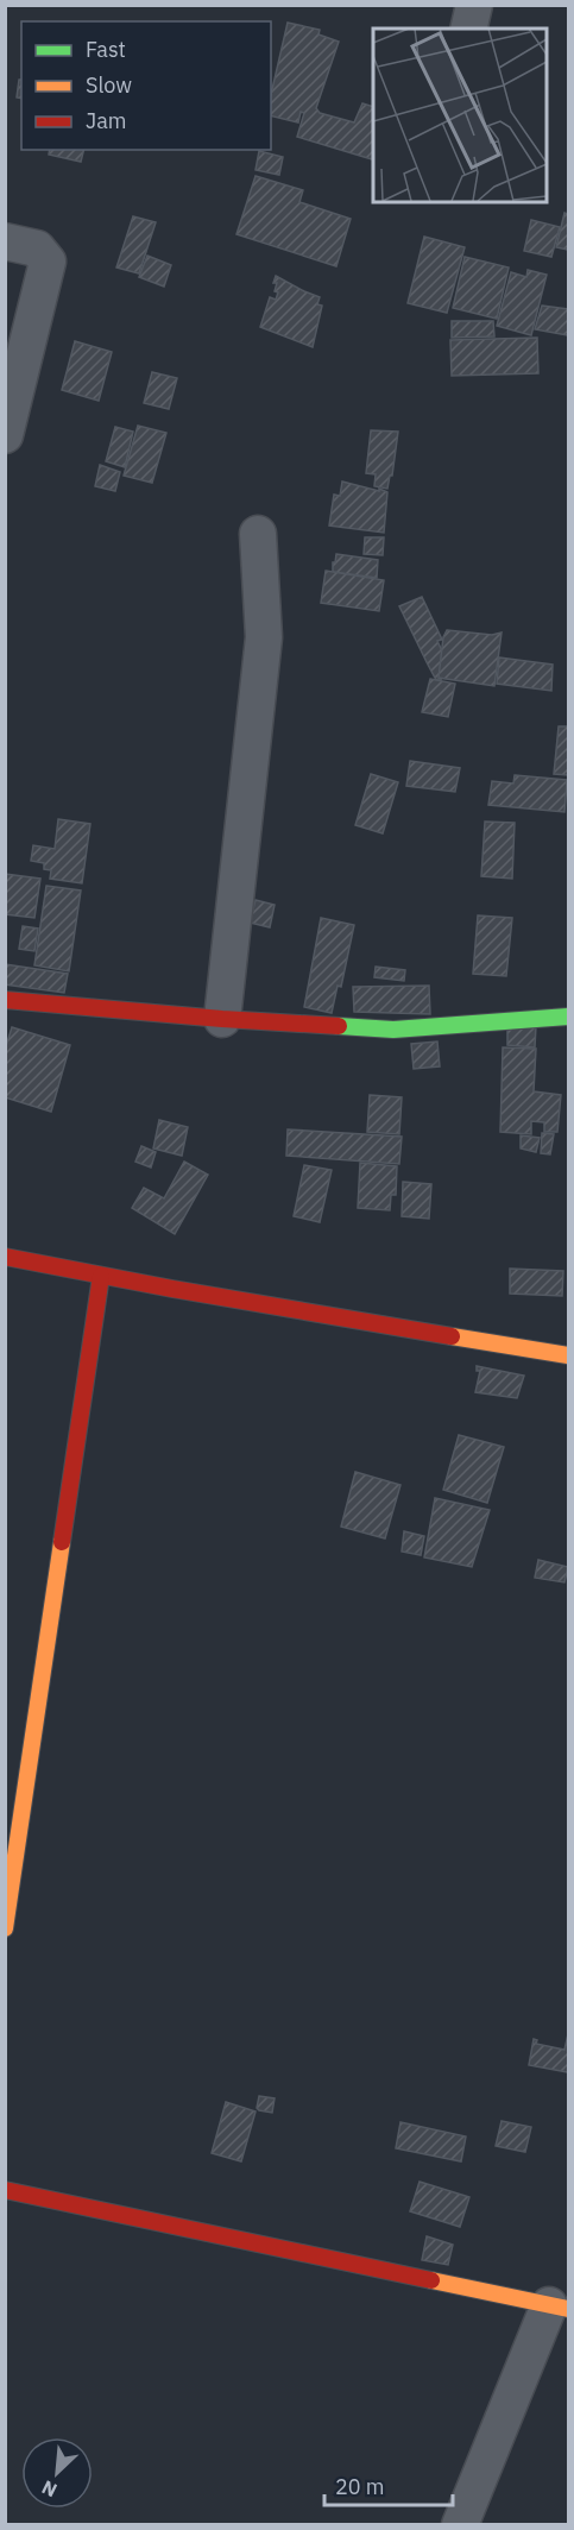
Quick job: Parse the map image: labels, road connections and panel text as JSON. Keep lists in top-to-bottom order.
{
  "legend": ["Fast", "Slow", "Jam"],
  "scale_bar": "20 m",
  "north": "bottom left"
}
